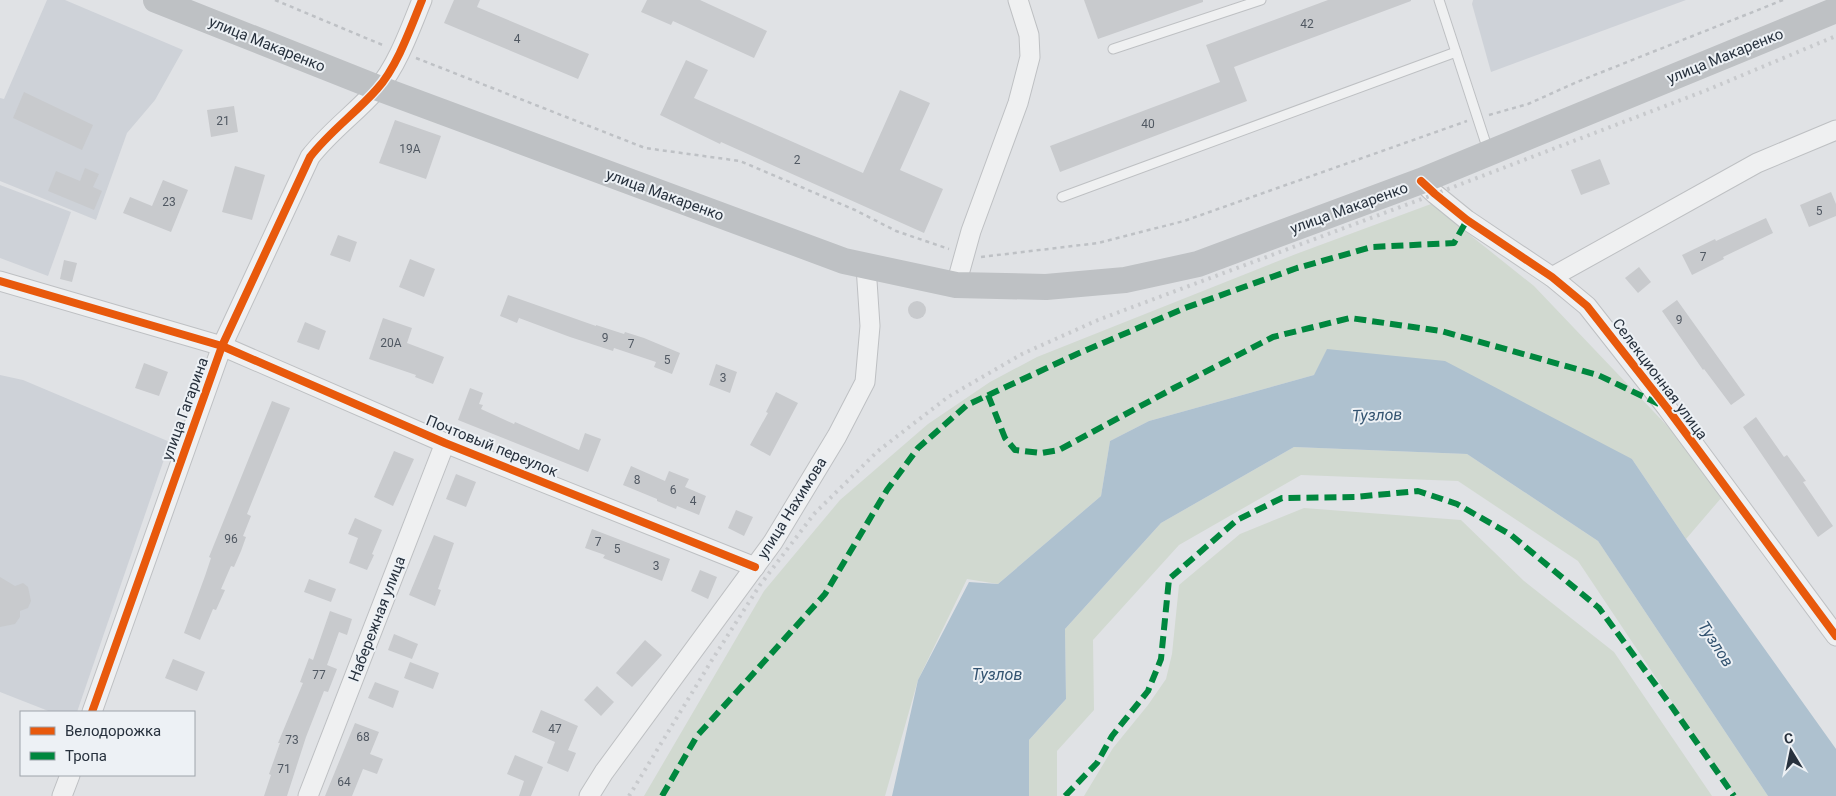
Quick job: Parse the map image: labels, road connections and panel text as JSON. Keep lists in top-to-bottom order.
{
  "streets": {
    "main road": ["улица Макаренко"],
    "street": [
      "Селекционная улица",
      "улица Гагарина",
      "Почтовый переулок",
      "улица Нахимова",
      "Набережная улица"
    ]
  },
  "crossings": [
    ["улица Макаренко", "Селекционная улица"],
    ["улица Макаренко", "улица Гагарина"],
    ["улица Макаренко", "улица Нахимова"],
    ["улица Гагарина", "Почтовый переулок"],
    ["Почтовый переулок", "улица Нахимова"],
    ["Почтовый переулок", "Набережная улица"]
  ],
  "water": ["Тузлов"],
  "house_numbers": [
    "42",
    "4",
    "21",
    "40",
    "19А",
    "2",
    "23",
    "5",
    "7",
    "9",
    "9",
    "20А",
    "7",
    "5",
    "3",
    "8",
    "6",
    "4",
    "96",
    "7",
    "5",
    "3",
    "77",
    "47",
    "68",
    "73",
    "71",
    "64"
  ],
  "legend": ["Велодорожка", "Тропа"],
  "north": "top"
}
